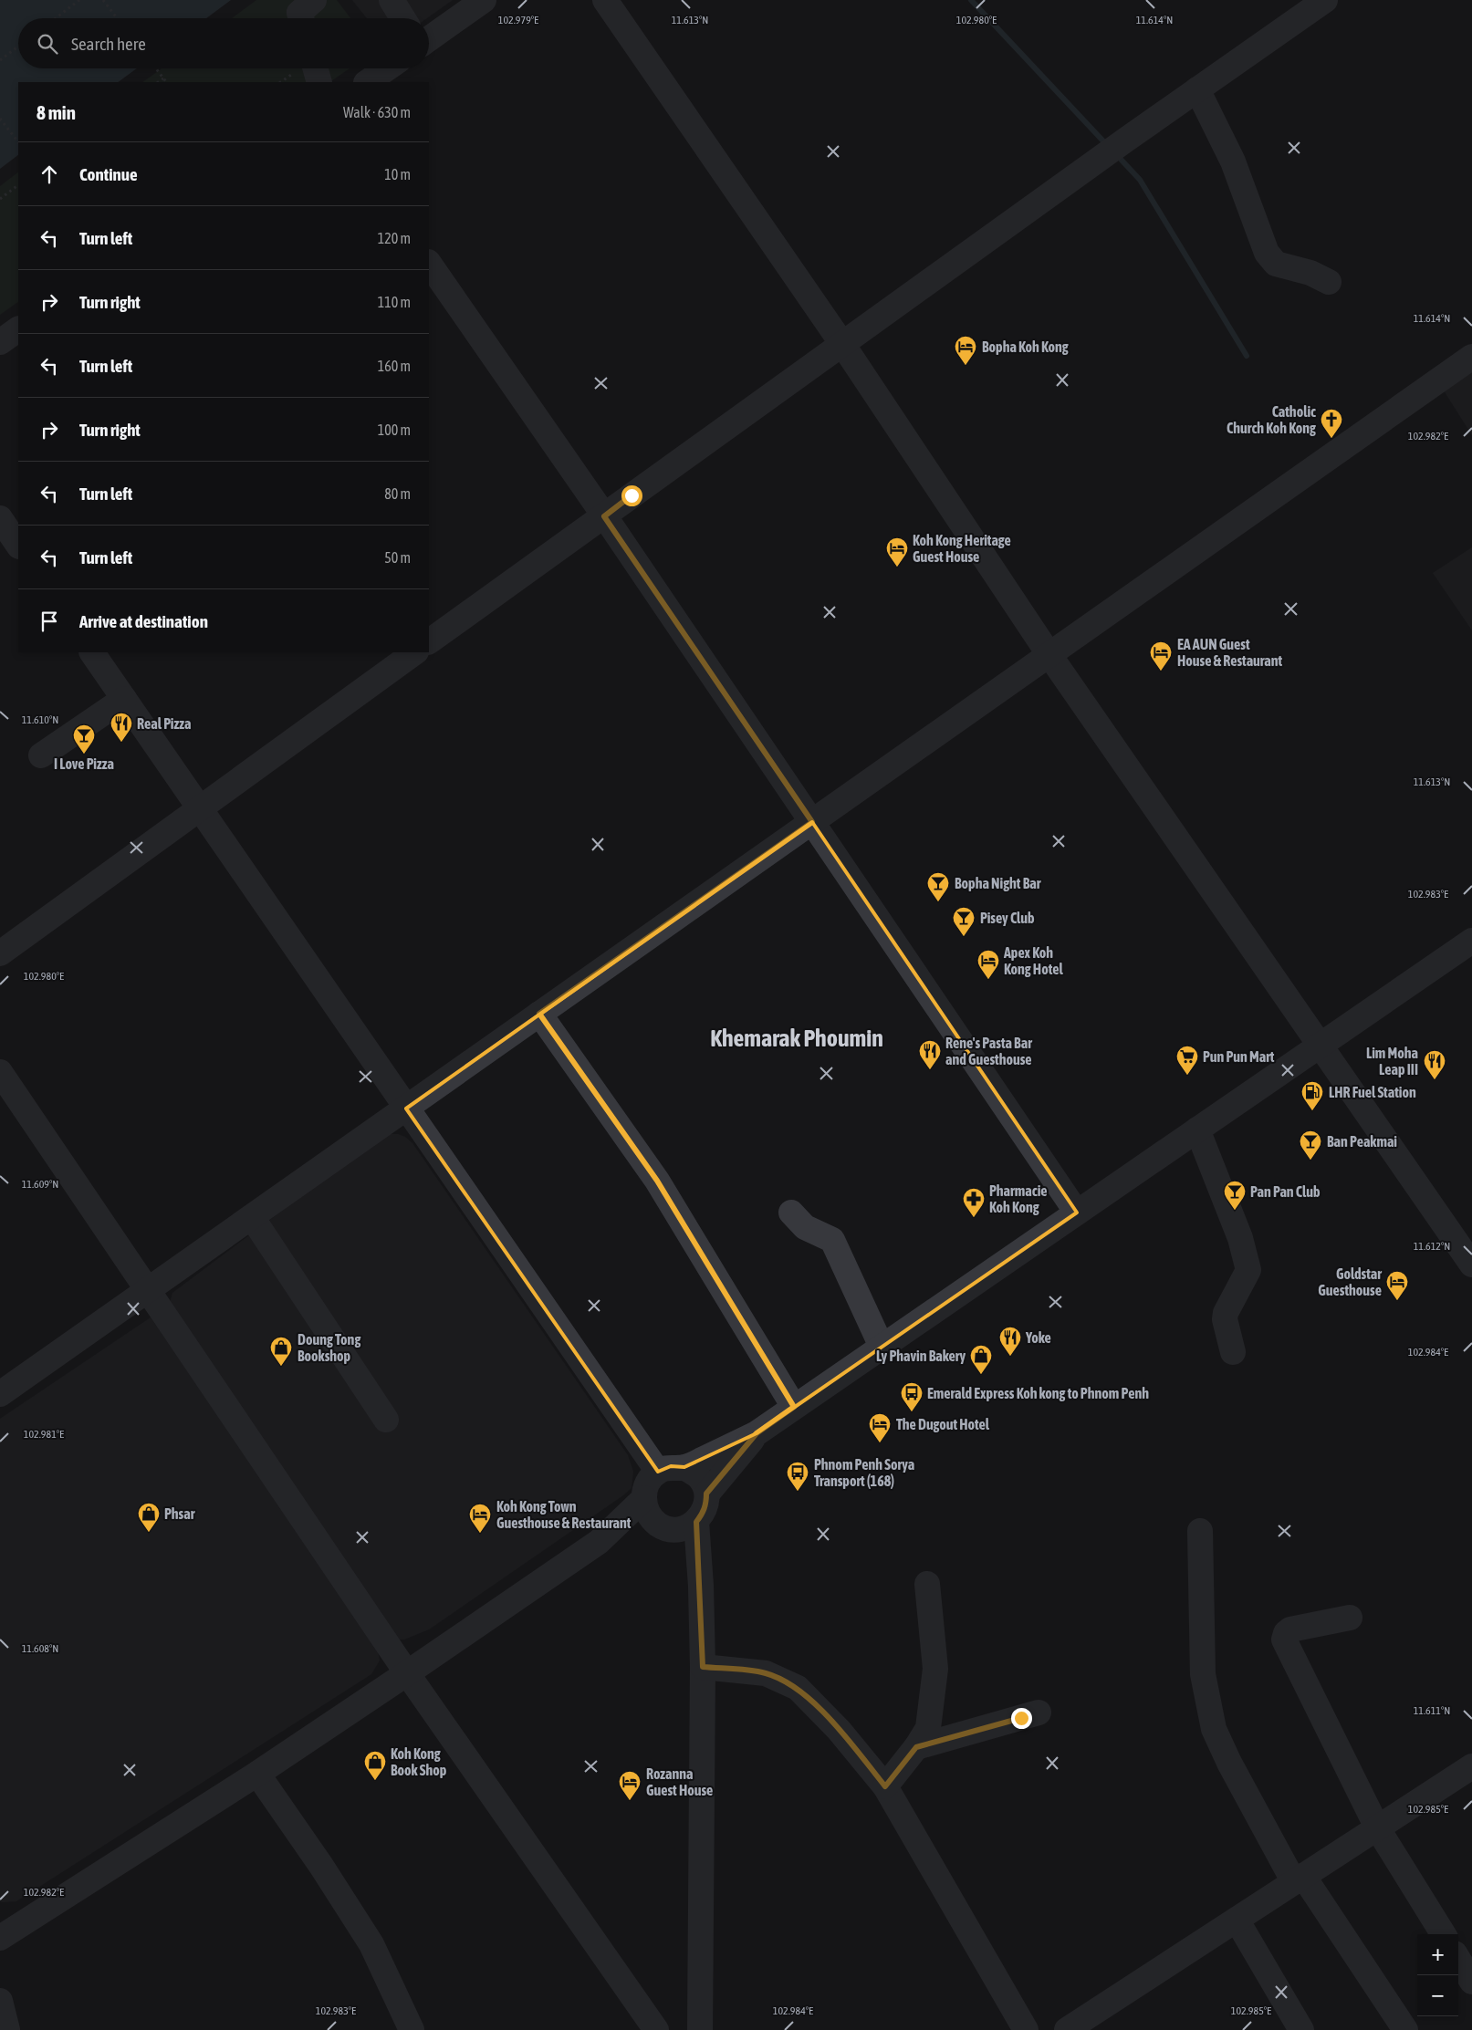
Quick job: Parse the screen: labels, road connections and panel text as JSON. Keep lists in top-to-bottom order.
{
  "districts": ["Khemarak Phoumin"],
  "places": {
    "hotel": [
      "Bopha Koh Kong",
      "Koh Kong Heritage Guest House",
      "EA AUN Guest House & Restaurant",
      "Apex Koh Kong Hotel",
      "Goldstar Guesthouse",
      "The Dugout Hotel",
      "Koh Kong Town Guesthouse & Restaurant",
      "Rozanna Guest House"
    ],
    "church": ["Catholic Church Koh Kong"],
    "restaurant": [
      "Real Pizza",
      "Rene's Pasta Bar and Guesthouse",
      "Lim Moha Leap III",
      "Yoke"
    ],
    "bar": [
      "I Love Pizza",
      "Bopha Night Bar",
      "Pisey Club",
      "Ban Peakmai",
      "Pan Pan Club"
    ],
    "supermarket": ["Pun Pun Mart"],
    "fuel station": ["LHR Fuel Station"],
    "pharmacy": ["Pharmacie Koh Kong"],
    "shop": [
      "Doung Tong Bookshop",
      "Ly Phavin Bakery",
      "Phsar",
      "Koh Kong Book Shop"
    ],
    "bus stop": ["Emerald Express Koh kong to Phnom Penh", "Phnom Penh Sorya Transport (168)"]
  },
  "page": {
    "search": "Search here",
    "heading": ["8 min", "Walk · 630 m"],
    "list": [
      ["Continue", "10 m"],
      ["Turn left", "120 m"],
      ["Turn right", "110 m"],
      ["Turn left", "160 m"],
      ["Turn right", "100 m"],
      ["Turn left", "80 m"],
      ["Turn left", "50 m"],
      "Arrive at destination"
    ],
    "map_buttons": ["+", "−"]
  },
  "coordinates": [
    "102.979°E",
    "11.613°N",
    "102.980°E",
    "11.614°N",
    "102.982°E",
    "11.610°N",
    "102.983°E",
    "11.609°N",
    "11.612°N",
    "102.984°E",
    "102.981°E",
    "11.608°N",
    "11.611°N",
    "102.985°E"
  ]
}
